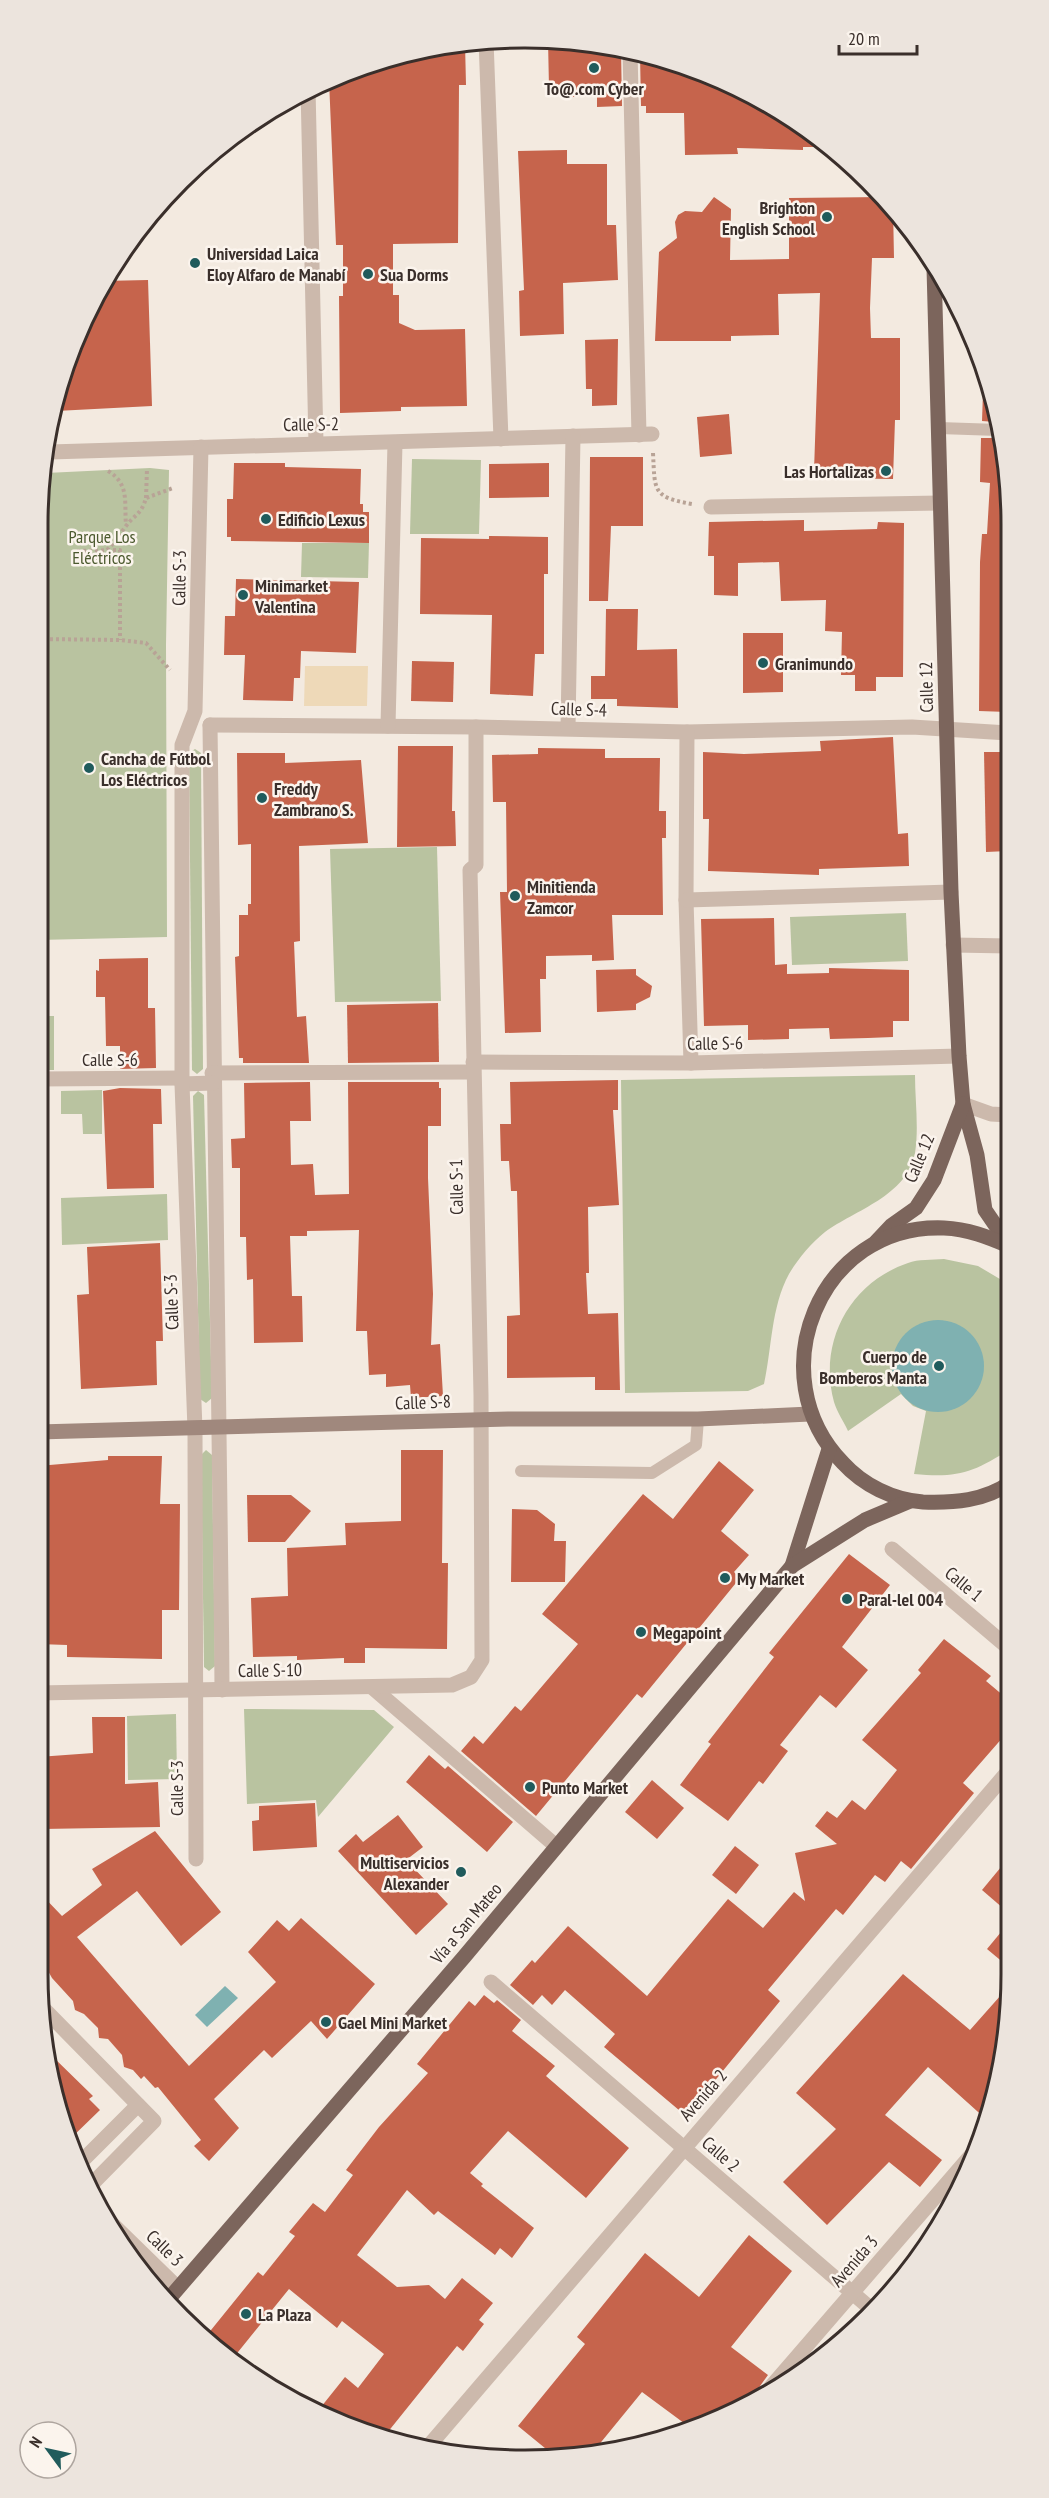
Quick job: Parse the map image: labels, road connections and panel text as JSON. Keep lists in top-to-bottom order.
{
  "streets": {
    "main road": ["Calle 12", "Vía a San Mateo"],
    "street": [
      "Calle S-2",
      "Calle S-3",
      "Calle S-4",
      "Calle S-6",
      "Calle S-1",
      "Calle S-8",
      "Calle 1",
      "Calle S-10",
      "Avenida 2",
      "Calle 2",
      "Calle 3",
      "Avenida 3"
    ]
  },
  "crossings": [
    ["Calle S-2", "Calle S-3"],
    ["Calle S-3", "Calle S-6"],
    ["Calle S-3", "Calle S-8"],
    ["Calle S-3", "Calle S-10"],
    ["Calle 12", "Calle S-4"],
    ["Calle 12", "Calle S-6"],
    ["Calle S-4", "Calle S-1"],
    ["Calle S-6", "Calle S-1"],
    ["Calle S-1", "Calle S-8"],
    ["Calle S-1", "Calle S-10"],
    ["Vía a San Mateo", "Calle 3"],
    ["Avenida 2", "Calle 2"],
    ["Calle 2", "Avenida 3"]
  ],
  "parks": ["Parque Los Eléctricos"],
  "places": [
    "To@.com Cyber",
    "Brighton English School",
    "Universidad Laica Eloy Alfaro de Manabí",
    "Sua Dorms",
    "Las Hortalizas",
    "Edificio Lexus",
    "Minimarket Valentina",
    "Granimundo",
    "Cancha de Fútbol Los Eléctricos",
    "Freddy Zambrano S.",
    "Minitienda Zamcor",
    "Cuerpo de Bomberos Manta",
    "My Market",
    "Paral-lel 004",
    "Megapoint",
    "Punto Market",
    "Multiservicios Alexander",
    "Gael Mini Market",
    "La Plaza"
  ],
  "scale_bar": "20 m",
  "north": "top left"
}
